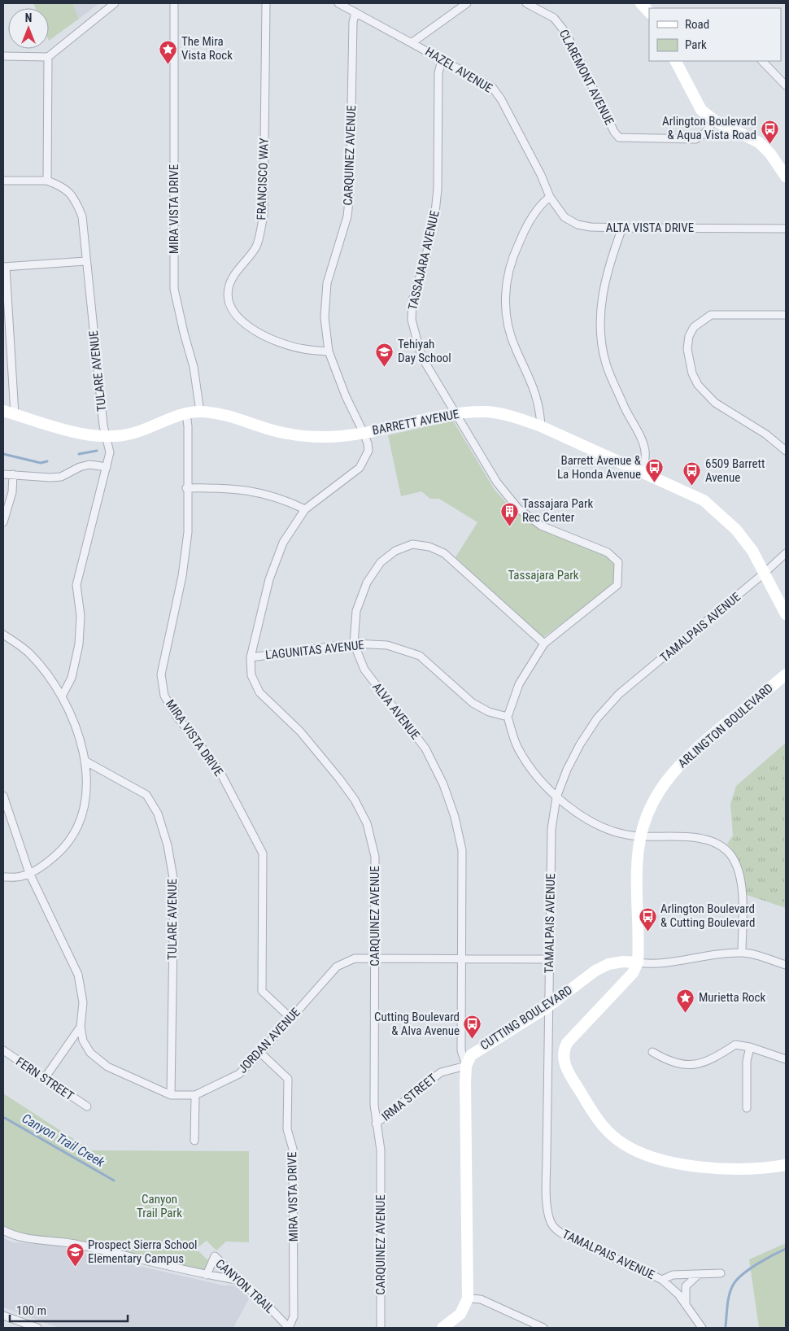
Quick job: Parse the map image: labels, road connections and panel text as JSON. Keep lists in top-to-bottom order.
{
  "streets": {
    "street": [
      "HAZEL AVENUE",
      "CLAREMONT AVENUE",
      "CARQUINEZ AVENUE",
      "FRANCISCO WAY",
      "MIRA VISTA DRIVE",
      "ALTA VISTA DRIVE",
      "TASSAJARA AVENUE",
      "TULARE AVENUE",
      "BARRETT AVENUE",
      "TAMALPAIS AVENUE",
      "LAGUNITAS AVENUE",
      "ALVA AVENUE",
      "ARLINGTON BOULEVARD",
      "CUTTING BOULEVARD",
      "JORDAN AVENUE",
      "FERN STREET",
      "IRMA STREET",
      "CANYON TRAIL"
    ]
  },
  "crossings": [
    ["HAZEL AVENUE", "CARQUINEZ AVENUE"],
    ["HAZEL AVENUE", "ALTA VISTA DRIVE"],
    ["HAZEL AVENUE", "TASSAJARA AVENUE"],
    ["CARQUINEZ AVENUE", "FRANCISCO WAY"],
    ["CARQUINEZ AVENUE", "BARRETT AVENUE"],
    ["CARQUINEZ AVENUE", "LAGUNITAS AVENUE"],
    ["CARQUINEZ AVENUE", "JORDAN AVENUE"],
    ["CARQUINEZ AVENUE", "IRMA STREET"],
    ["MIRA VISTA DRIVE", "BARRETT AVENUE"],
    ["MIRA VISTA DRIVE", "JORDAN AVENUE"],
    ["MIRA VISTA DRIVE", "CANYON TRAIL"],
    ["TASSAJARA AVENUE", "BARRETT AVENUE"],
    ["TASSAJARA AVENUE", "LAGUNITAS AVENUE"],
    ["TASSAJARA AVENUE", "ALVA AVENUE"],
    ["TULARE AVENUE", "BARRETT AVENUE"],
    ["TULARE AVENUE", "JORDAN AVENUE"],
    ["BARRETT AVENUE", "TAMALPAIS AVENUE"],
    ["TAMALPAIS AVENUE", "CUTTING BOULEVARD"],
    ["TAMALPAIS AVENUE", "JORDAN AVENUE"],
    ["LAGUNITAS AVENUE", "ALVA AVENUE"],
    ["ALVA AVENUE", "CUTTING BOULEVARD"],
    ["ALVA AVENUE", "JORDAN AVENUE"],
    ["ALVA AVENUE", "IRMA STREET"],
    ["ARLINGTON BOULEVARD", "CUTTING BOULEVARD"],
    ["CUTTING BOULEVARD", "IRMA STREET"]
  ],
  "water": ["Canyon Trail Creek"],
  "parks": ["Tassajara Park", "Canyon Trail Park"],
  "places": {
    "place": ["The Mira Vista Rock", "Murietta Rock"],
    "bus stop": [
      "Arlington Boulevard & Aqua Vista Road",
      "Barrett Avenue & La Honda Avenue",
      "6509 Barrett Avenue",
      "Arlington Boulevard & Cutting Boulevard",
      "Cutting Boulevard & Alva Avenue"
    ],
    "school or university": ["Tehiyah Day School", "Prospect Sierra School Elementary Campus"],
    "building": ["Tassajara Park Rec Center"]
  },
  "legend": ["Road", "Park"],
  "scale_bar": "100 m",
  "north": "top"
}
